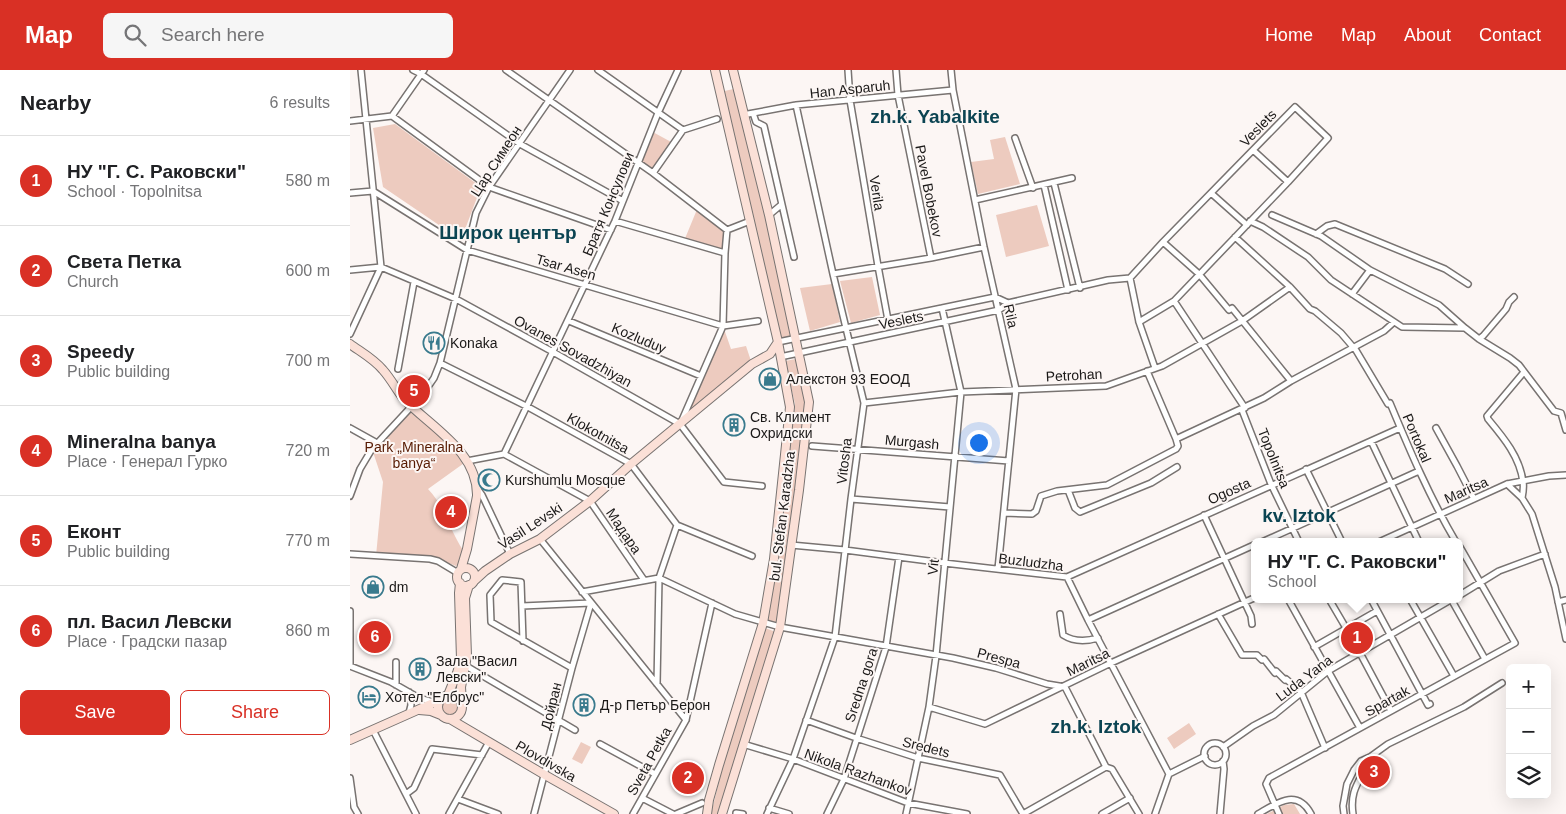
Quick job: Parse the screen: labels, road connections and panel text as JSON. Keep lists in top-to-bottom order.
{
  "streets": {
    "street": [
      "Han Asparuh",
      "Veslets",
      "Цар Симеон",
      "Pavel Bobekov",
      "Verila",
      "Братя Консулови",
      "Tsar Asen",
      "Rila",
      "Kozluduy",
      "Ovanes Sovadzhiyan",
      "Petrohan",
      "Klokotnitsa",
      "Portokal",
      "Murgash",
      "Topolnitsa",
      "Vitosha",
      "Maritsa",
      "Ogosta",
      "bul. Stefan Karadzha",
      "Vasil Levski",
      "Мадара",
      "Buzludzha",
      "Vit",
      "Prespa",
      "Luda Yana",
      "Sredna gora",
      "Spartak",
      "Дойран",
      "Sredets",
      "Plovdivska",
      "Sveta Petka",
      "Nikola Razhankov"
    ]
  },
  "crossings": [
    ["Han Asparuh", "Pavel Bobekov"],
    ["Han Asparuh", "Verila"],
    ["Han Asparuh", "Rila"],
    ["Han Asparuh", "Vitosha"],
    ["Veslets", "Verila"],
    ["Veslets", "Rila"],
    ["Veslets", "Portokal"],
    ["Veslets", "Topolnitsa"],
    ["Veslets", "Vitosha"],
    ["Veslets", "bul. Stefan Karadzha"],
    ["Veslets", "Vit"],
    ["Цар Симеон", "Tsar Asen"],
    ["Цар Симеон", "Ovanes Sovadzhiyan"],
    ["Цар Симеон", "Klokotnitsa"],
    ["Братя Консулови", "Tsar Asen"],
    ["Братя Консулови", "Kozluduy"],
    ["Братя Консулови", "Ovanes Sovadzhiyan"],
    ["Братя Консулови", "Klokotnitsa"],
    ["Братя Консулови", "Мадара"],
    ["Tsar Asen", "Vasil Levski"],
    ["Rila", "Petrohan"],
    ["Rila", "Murgash"],
    ["Rila", "Buzludzha"],
    ["Kozluduy", "Vasil Levski"],
    ["Ovanes Sovadzhiyan", "Vasil Levski"],
    ["Petrohan", "Portokal"],
    ["Petrohan", "Topolnitsa"],
    ["Petrohan", "Vitosha"],
    ["Petrohan", "Vit"],
    ["Klokotnitsa", "Vasil Levski"],
    ["Portokal", "Maritsa"],
    ["Portokal", "Ogosta"],
    ["Murgash", "Vitosha"],
    ["Murgash", "Vit"],
    ["Topolnitsa", "Ogosta"],
    ["Vitosha", "Buzludzha"],
    ["Vitosha", "Prespa"],
    ["Vitosha", "Sredets"],
    ["Vitosha", "Nikola Razhankov"],
    ["Maritsa", "Buzludzha"],
    ["Maritsa", "Vit"],
    ["Maritsa", "Prespa"],
    ["Ogosta", "Buzludzha"],
    ["bul. Stefan Karadzha", "Buzludzha"],
    ["bul. Stefan Karadzha", "Prespa"],
    ["bul. Stefan Karadzha", "Nikola Razhankov"],
    ["Vasil Levski", "Мадара"],
    ["Buzludzha", "Vit"],
    ["Buzludzha", "Luda Yana"],
    ["Buzludzha", "Sredna gora"],
    ["Vit", "Prespa"],
    ["Vit", "Sredets"],
    ["Vit", "Nikola Razhankov"],
    ["Prespa", "Sredna gora"],
    ["Prespa", "Sveta Petka"],
    ["Sredna gora", "Sredets"],
    ["Sredna gora", "Nikola Razhankov"],
    ["Дойран", "Plovdivska"]
  ],
  "districts": [
    "zh.k. Yabalkite",
    "Широк център",
    "kv. Iztok",
    "zh.k. Iztok"
  ],
  "parks": ["Park „Mineralna banya“"],
  "places": {
    "restaurant": ["Konaka"],
    "shop": ["Алекстон 93 ЕООД", "dm"],
    "building": ["Св. Климент Охридски", "Зала \"Васил Левски\"", "Д-р Петър Берон"],
    "mosque": ["Kurshumlu Mosque"],
    "hotel": ["Хотел \"Елбрус\""]
  },
  "page": {
    "header": "Map",
    "search": "Search here",
    "nav": [
      "Home",
      "Map",
      "About",
      "Contact"
    ],
    "heading": ["Nearby", "6 results"],
    "list": [
      {
        "mark": "1",
        "name": "НУ \"Г. С. Раковски\"",
        "note": "School · Topolnitsa",
        "value": "580 m"
      },
      {
        "mark": "2",
        "name": "Света Петка",
        "note": "Church",
        "value": "600 m"
      },
      {
        "mark": "3",
        "name": "Speedy",
        "note": "Public building",
        "value": "700 m"
      },
      {
        "mark": "4",
        "name": "Mineralna banya",
        "note": "Place · Генерал Гурко",
        "value": "720 m"
      },
      {
        "mark": "5",
        "name": "Еконт",
        "note": "Public building",
        "value": "770 m"
      },
      {
        "mark": "6",
        "name": "пл. Васил Левски",
        "note": "Place · Градски пазар",
        "value": "860 m"
      }
    ],
    "pins": [
      "5",
      "4",
      "6",
      "1",
      "3",
      "2"
    ],
    "popup": ["НУ \"Г. С. Раковски\"", "School"],
    "map_buttons": ["+", "−"],
    "buttons": ["Save", "Share"]
  }
}
